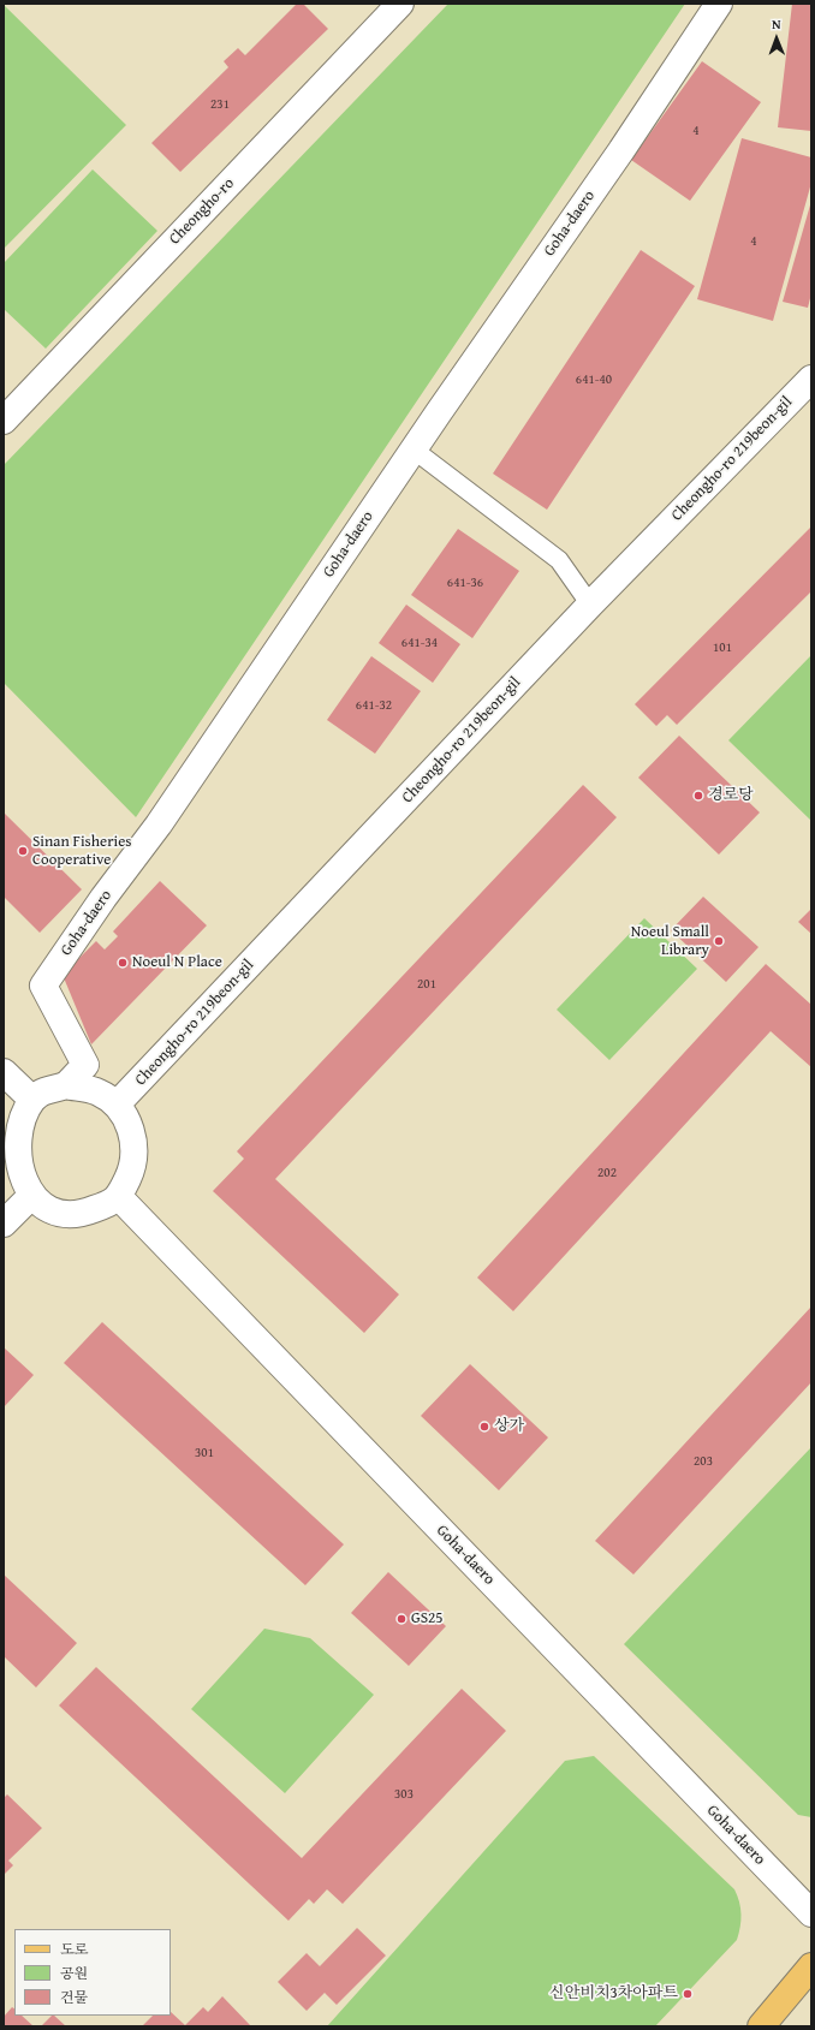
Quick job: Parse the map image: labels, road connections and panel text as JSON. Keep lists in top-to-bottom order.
{
  "streets": {
    "street": ["Cheongho-ro", "Goha-daero", "Cheongho-ro 219beon-gil"]
  },
  "crossings": [
    ["Goha-daero", "Cheongho-ro 219beon-gil"]
  ],
  "places": [
    "경로당",
    "Sinan Fisheries Cooperative",
    "Noeul Small Library",
    "Noeul N Place",
    "상가",
    "GS25",
    "신안비치3차아파트"
  ],
  "house_numbers": [
    "231",
    "4",
    "4",
    "641-40",
    "641-36",
    "641-34",
    "101",
    "641-32",
    "201",
    "202",
    "301",
    "203",
    "303"
  ],
  "legend": ["도로", "공원", "건물"],
  "north": "top"
}
